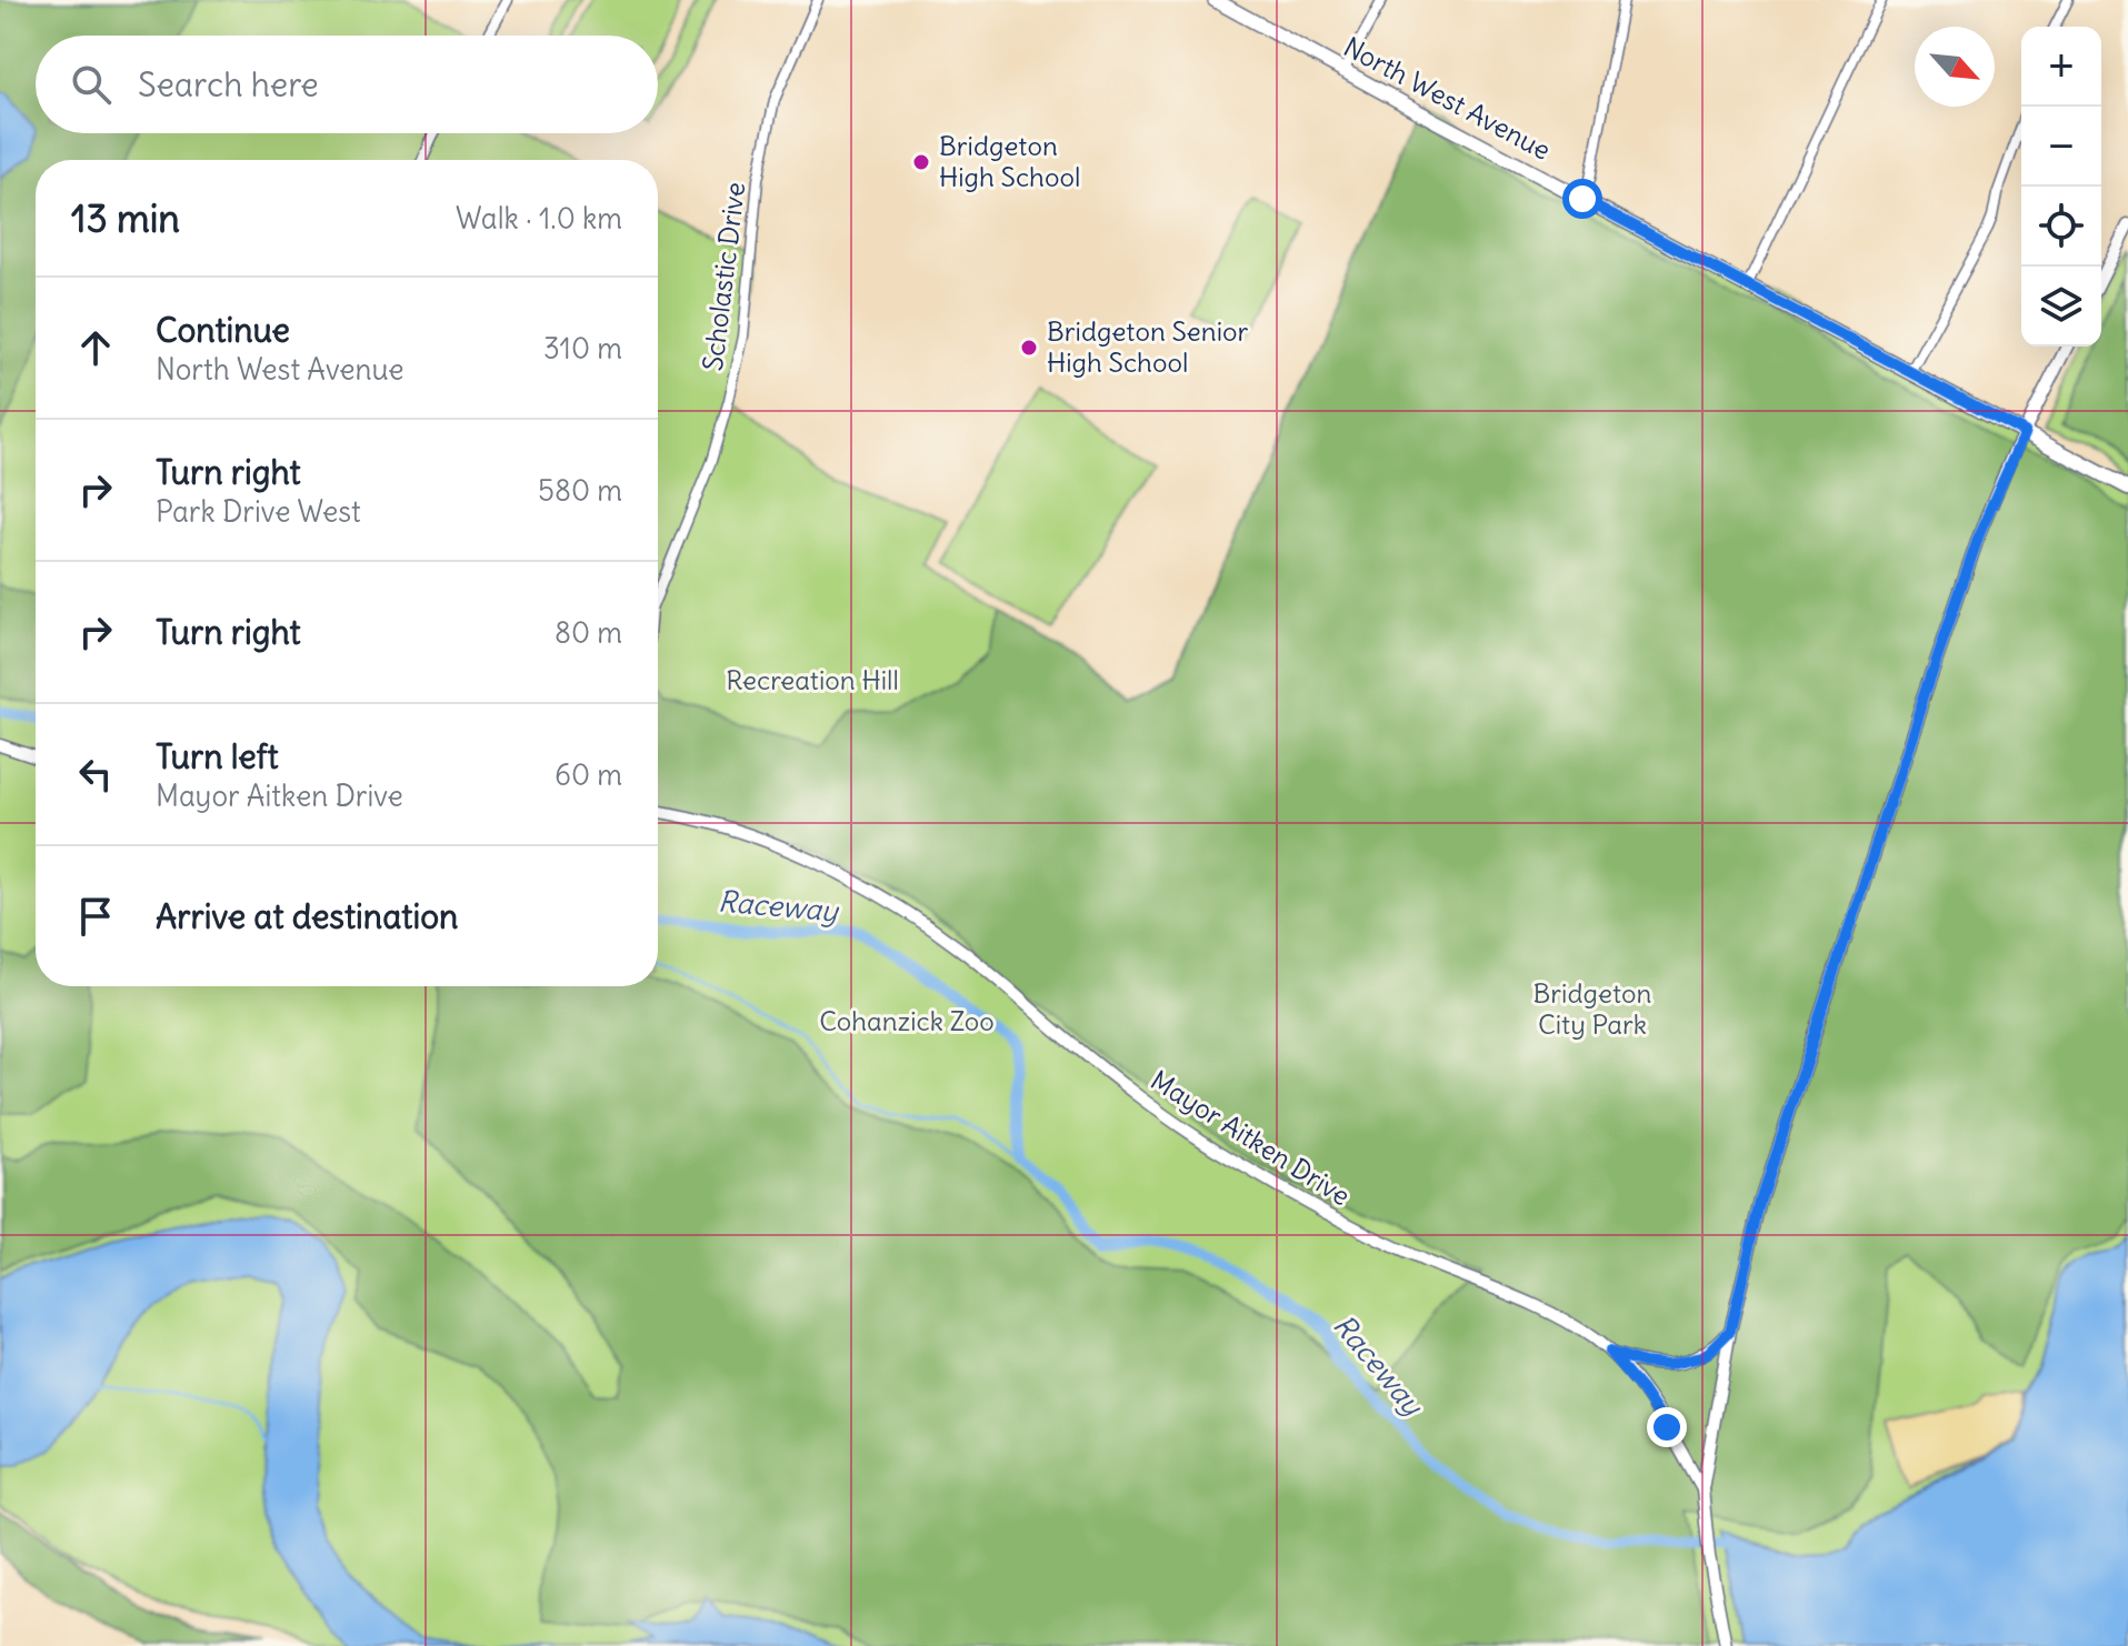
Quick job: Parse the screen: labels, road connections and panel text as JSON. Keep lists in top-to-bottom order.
{
  "streets": {
    "main road": ["North West Avenue"],
    "street": ["Scholastic Drive", "Mayor Aitken Drive"]
  },
  "water": ["Raceway"],
  "parks": ["Recreation Hill", "Bridgeton City Park", "Cohanzick Zoo"],
  "places": ["Bridgeton High School", "Bridgeton Senior High School"],
  "north": "bottom right",
  "page": {
    "map_buttons": ["+", "−"],
    "search": "Search here",
    "heading": ["13 min", "Walk · 1.0 km"],
    "list": [
      ["Continue", "North West Avenue", "310 m"],
      ["Turn right", "Park Drive West", "580 m"],
      ["Turn right", "80 m"],
      ["Turn left", "Mayor Aitken Drive", "60 m"],
      "Arrive at destination"
    ]
  }
}
